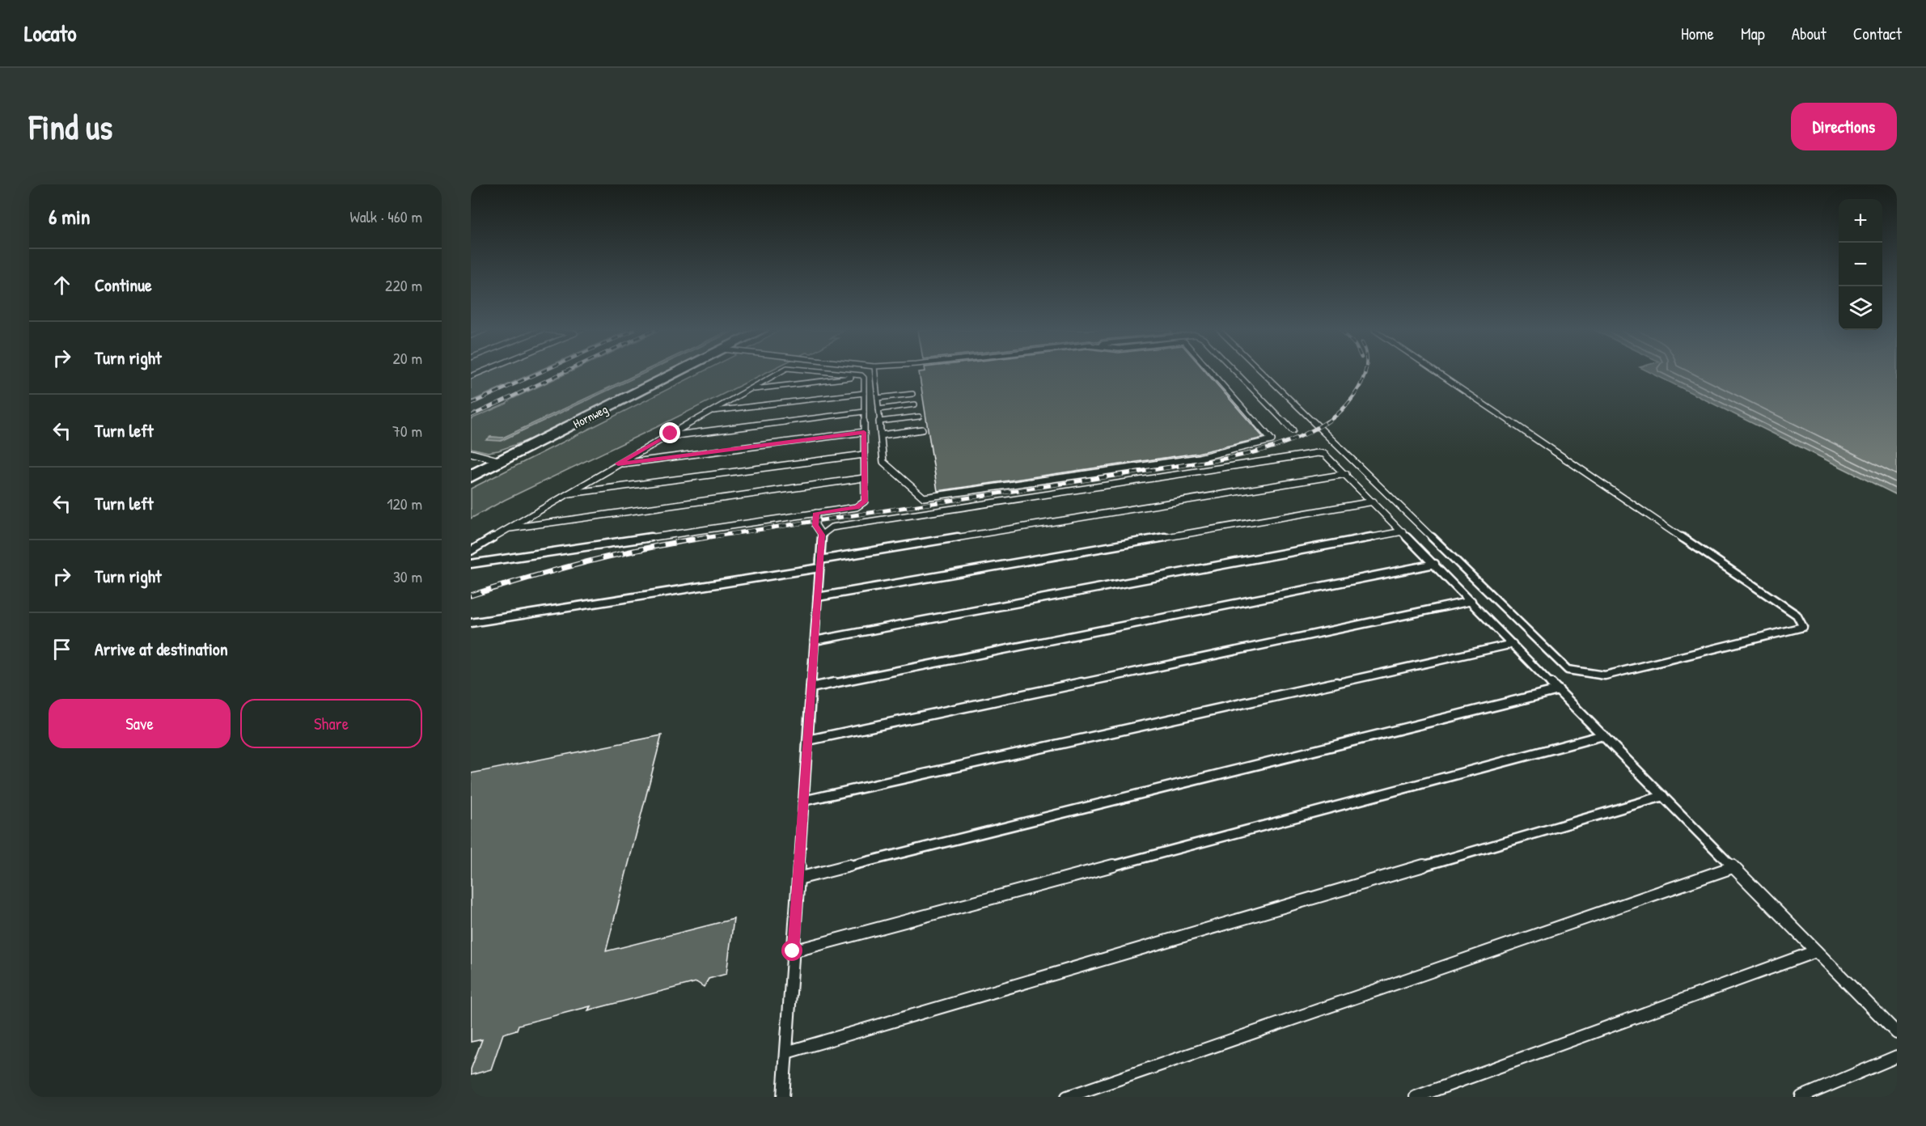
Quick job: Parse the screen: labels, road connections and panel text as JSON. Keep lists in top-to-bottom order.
{
  "streets": {
    "street": ["Hornweg"]
  },
  "page": {
    "header": "Locato",
    "nav": [
      "Home",
      "Map",
      "About",
      "Contact"
    ],
    "buttons": [
      "Directions",
      ["Save", "Share"]
    ],
    "title": "Find us",
    "heading": ["6 min", "Walk · 460 m"],
    "map_buttons": ["+", "−"],
    "list": [
      ["Continue", "220 m"],
      ["Turn right", "20 m"],
      ["Turn left", "70 m"],
      ["Turn left", "120 m"],
      ["Turn right", "30 m"],
      "Arrive at destination"
    ]
  }
}
